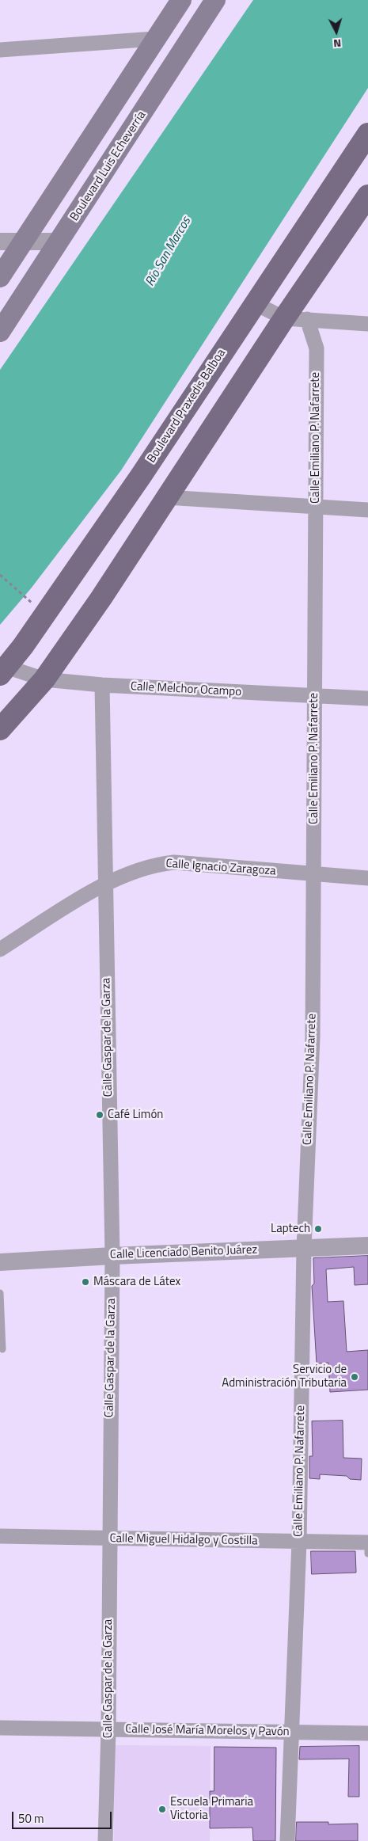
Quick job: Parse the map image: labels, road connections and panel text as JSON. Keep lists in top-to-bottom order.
{
  "streets": {
    "main road": ["Boulevard Luis Echeverría", "Boulevard Praxedis Balboa"],
    "street": [
      "Calle Emiliano P. Nafarrete",
      "Calle Melchor Ocampo",
      "Calle Ignacio Zaragoza",
      "Calle Gaspar de la Garza",
      "Calle Licenciado Benito Juárez",
      "Calle Miguel Hidalgo y Costilla",
      "Calle José María Morelos y Pavón"
    ]
  },
  "crossings": [
    ["Boulevard Praxedis Balboa", "Calle Melchor Ocampo"],
    ["Calle Emiliano P. Nafarrete", "Calle Melchor Ocampo"],
    ["Calle Emiliano P. Nafarrete", "Calle Ignacio Zaragoza"],
    ["Calle Emiliano P. Nafarrete", "Calle Licenciado Benito Juárez"],
    ["Calle Emiliano P. Nafarrete", "Calle Miguel Hidalgo y Costilla"],
    ["Calle Emiliano P. Nafarrete", "Calle José María Morelos y Pavón"],
    ["Calle Melchor Ocampo", "Calle Gaspar de la Garza"],
    ["Calle Ignacio Zaragoza", "Calle Gaspar de la Garza"],
    ["Calle Gaspar de la Garza", "Calle Licenciado Benito Juárez"],
    ["Calle Gaspar de la Garza", "Calle Miguel Hidalgo y Costilla"],
    ["Calle Gaspar de la Garza", "Calle José María Morelos y Pavón"]
  ],
  "water": ["Río San Marcos"],
  "places": [
    "Café Limón",
    "Laptech",
    "Máscara de Látex",
    "Servicio de Administración Tributaria",
    "Escuela Primaria Victoria"
  ],
  "scale_bar": "50 m",
  "north": "bottom"
}
